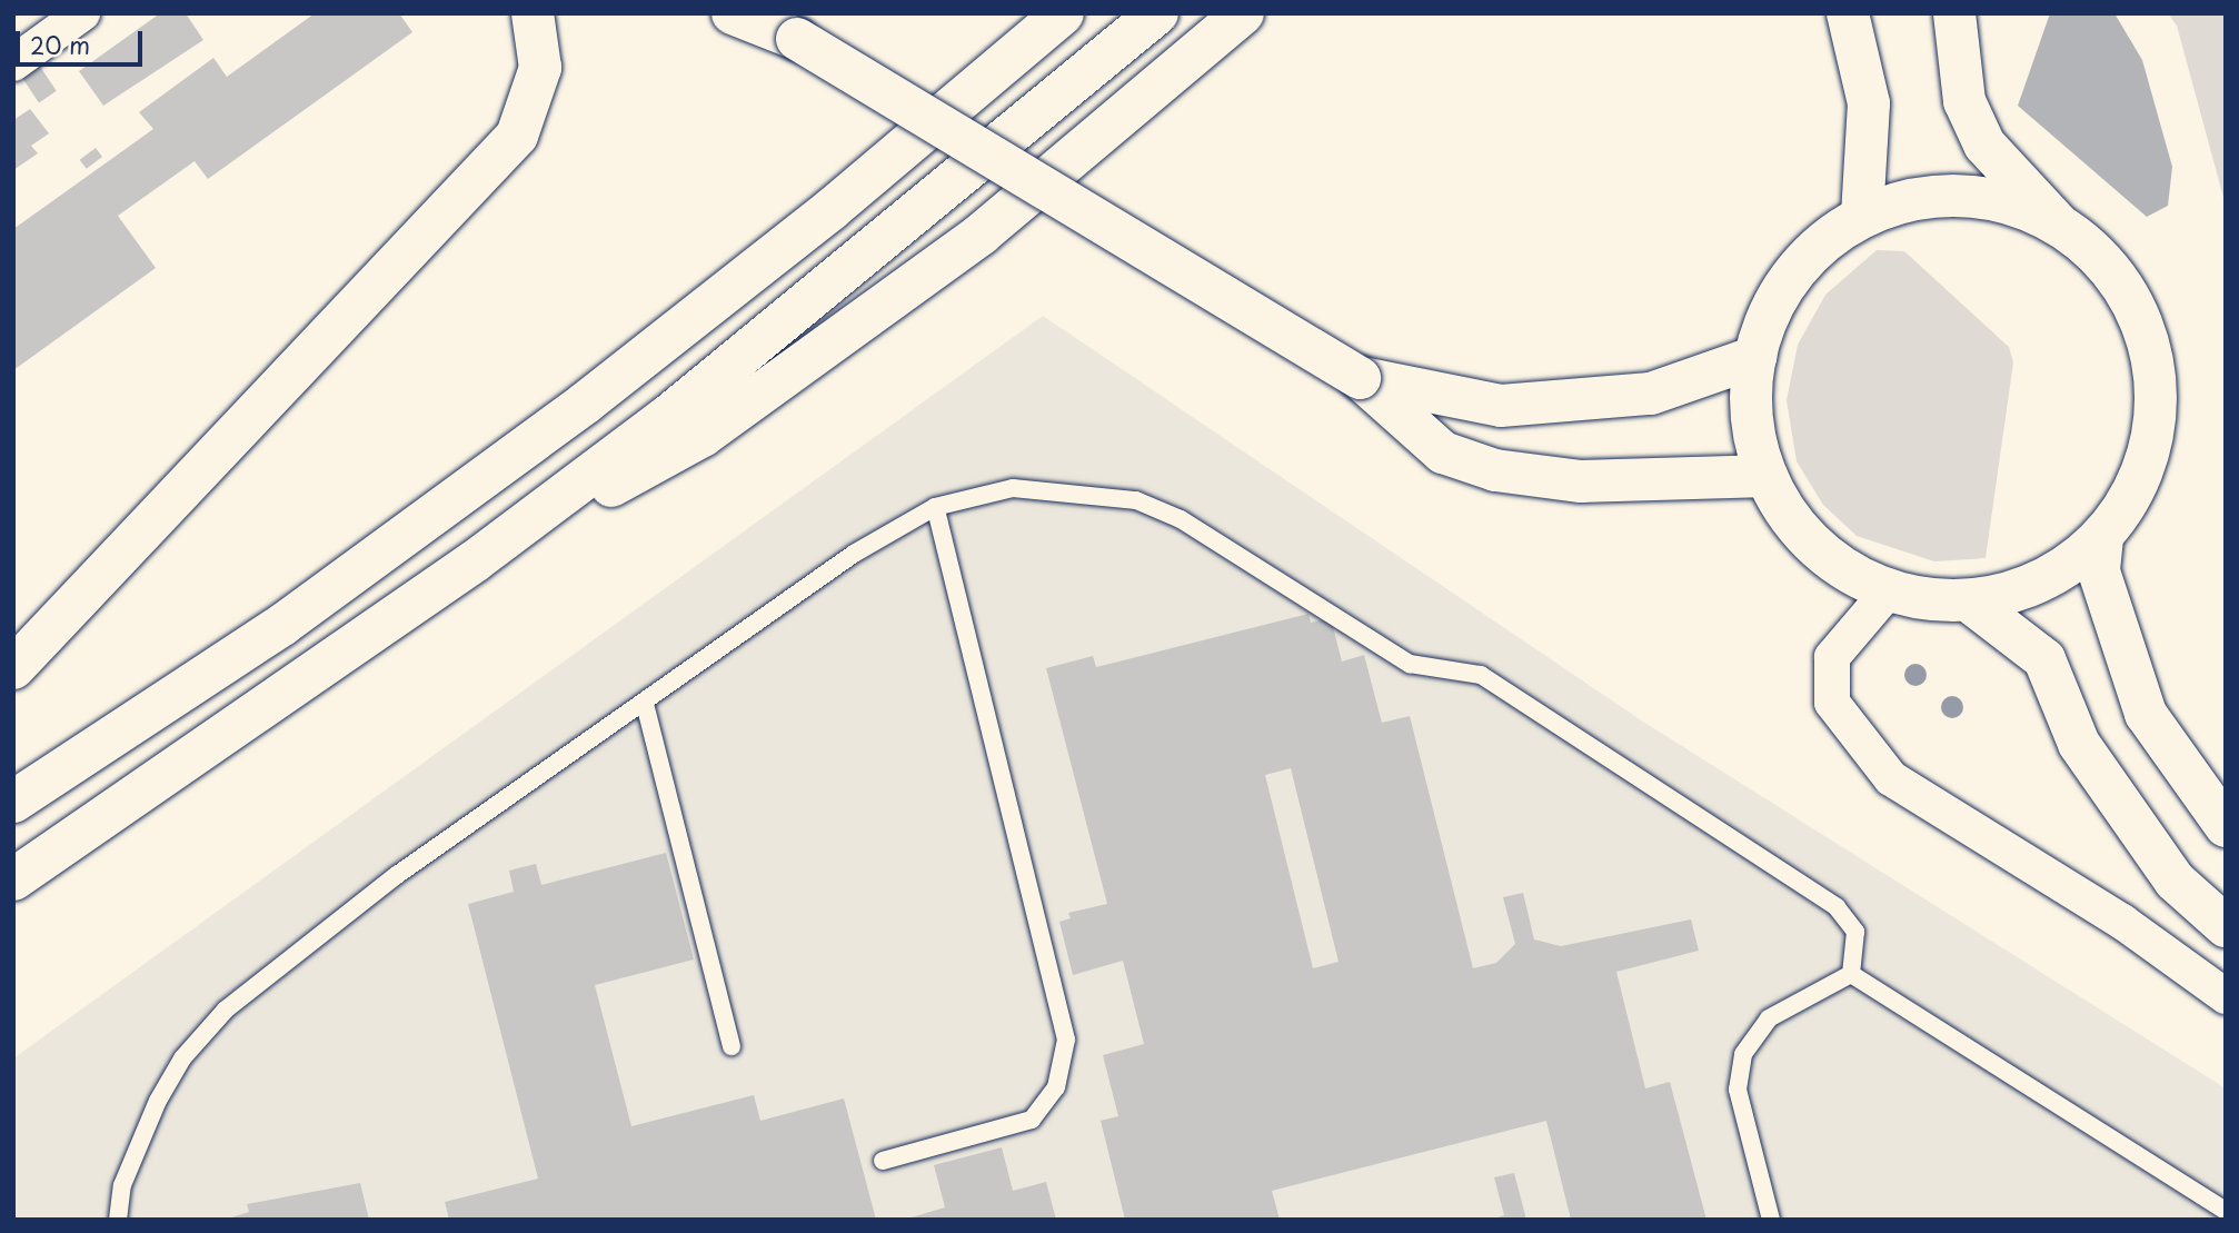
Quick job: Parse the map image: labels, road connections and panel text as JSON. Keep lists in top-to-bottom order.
{
  "scale_bar": "20 m"
}
